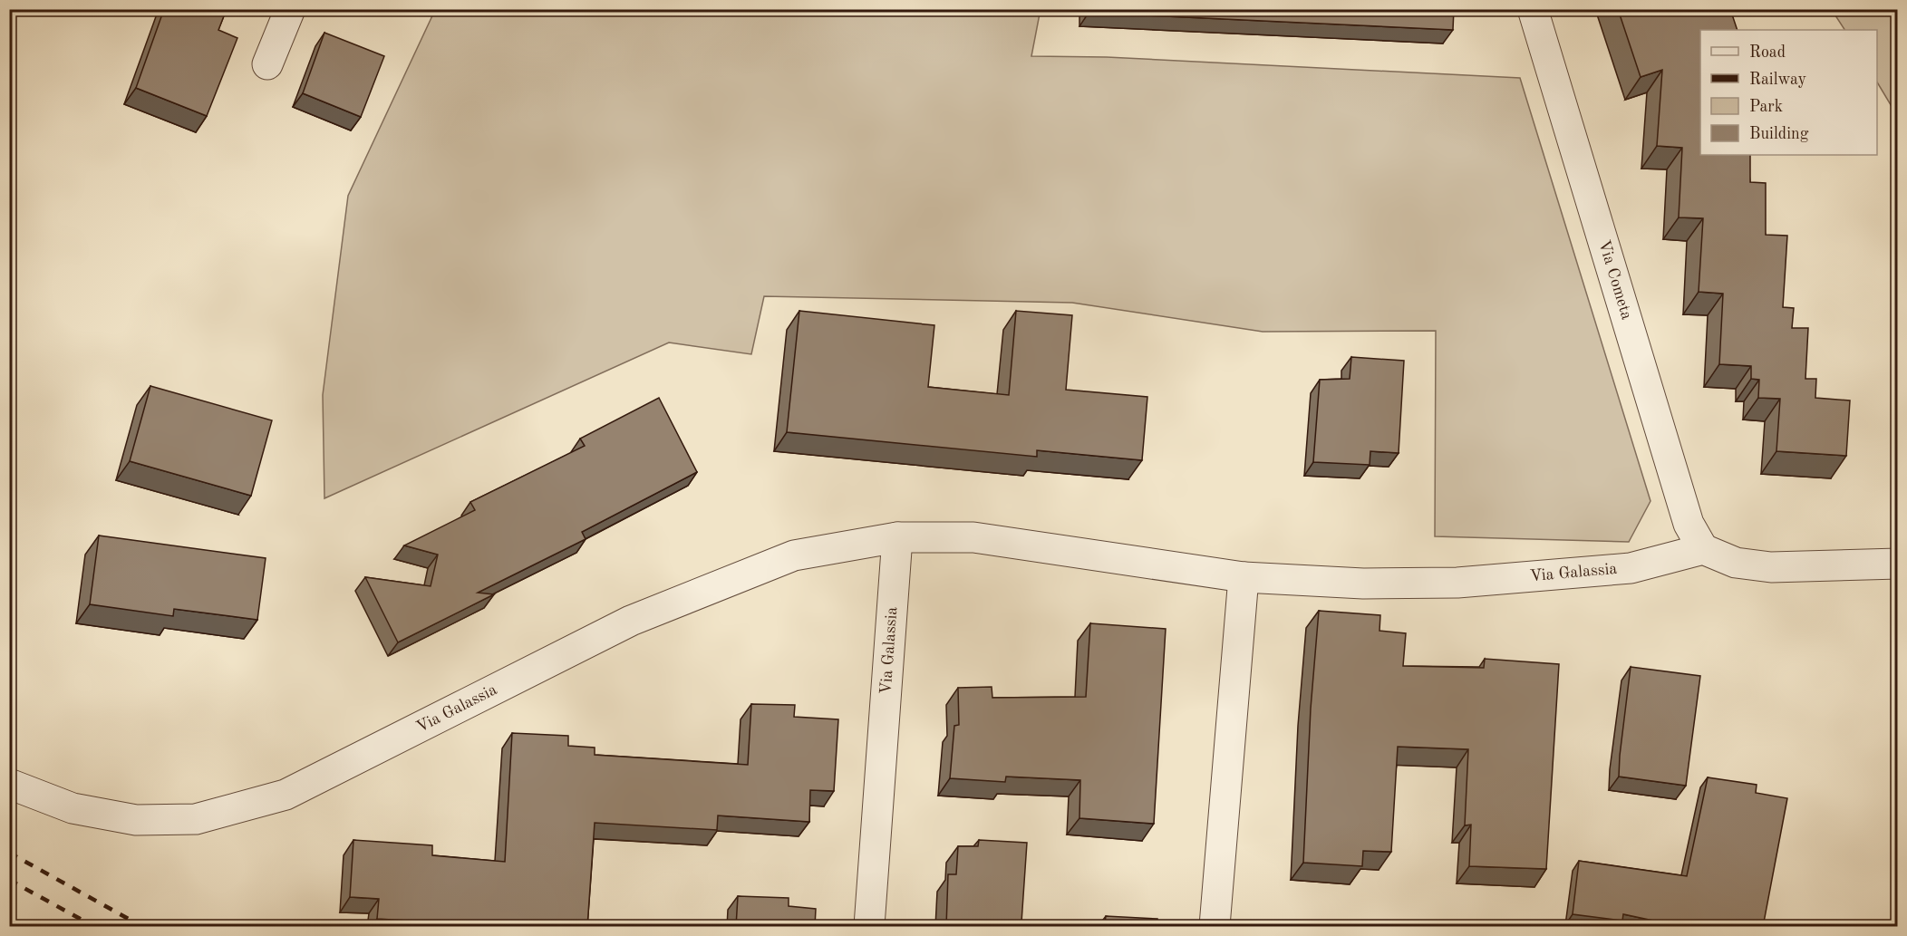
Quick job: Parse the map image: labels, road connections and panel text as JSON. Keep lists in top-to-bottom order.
{
  "streets": {
    "street": ["Via Cometa", "Via Galassia"]
  },
  "crossings": [
    ["Via Cometa", "Via Galassia"]
  ],
  "legend": [
    "Road",
    "Railway",
    "Park",
    "Building"
  ]
}
